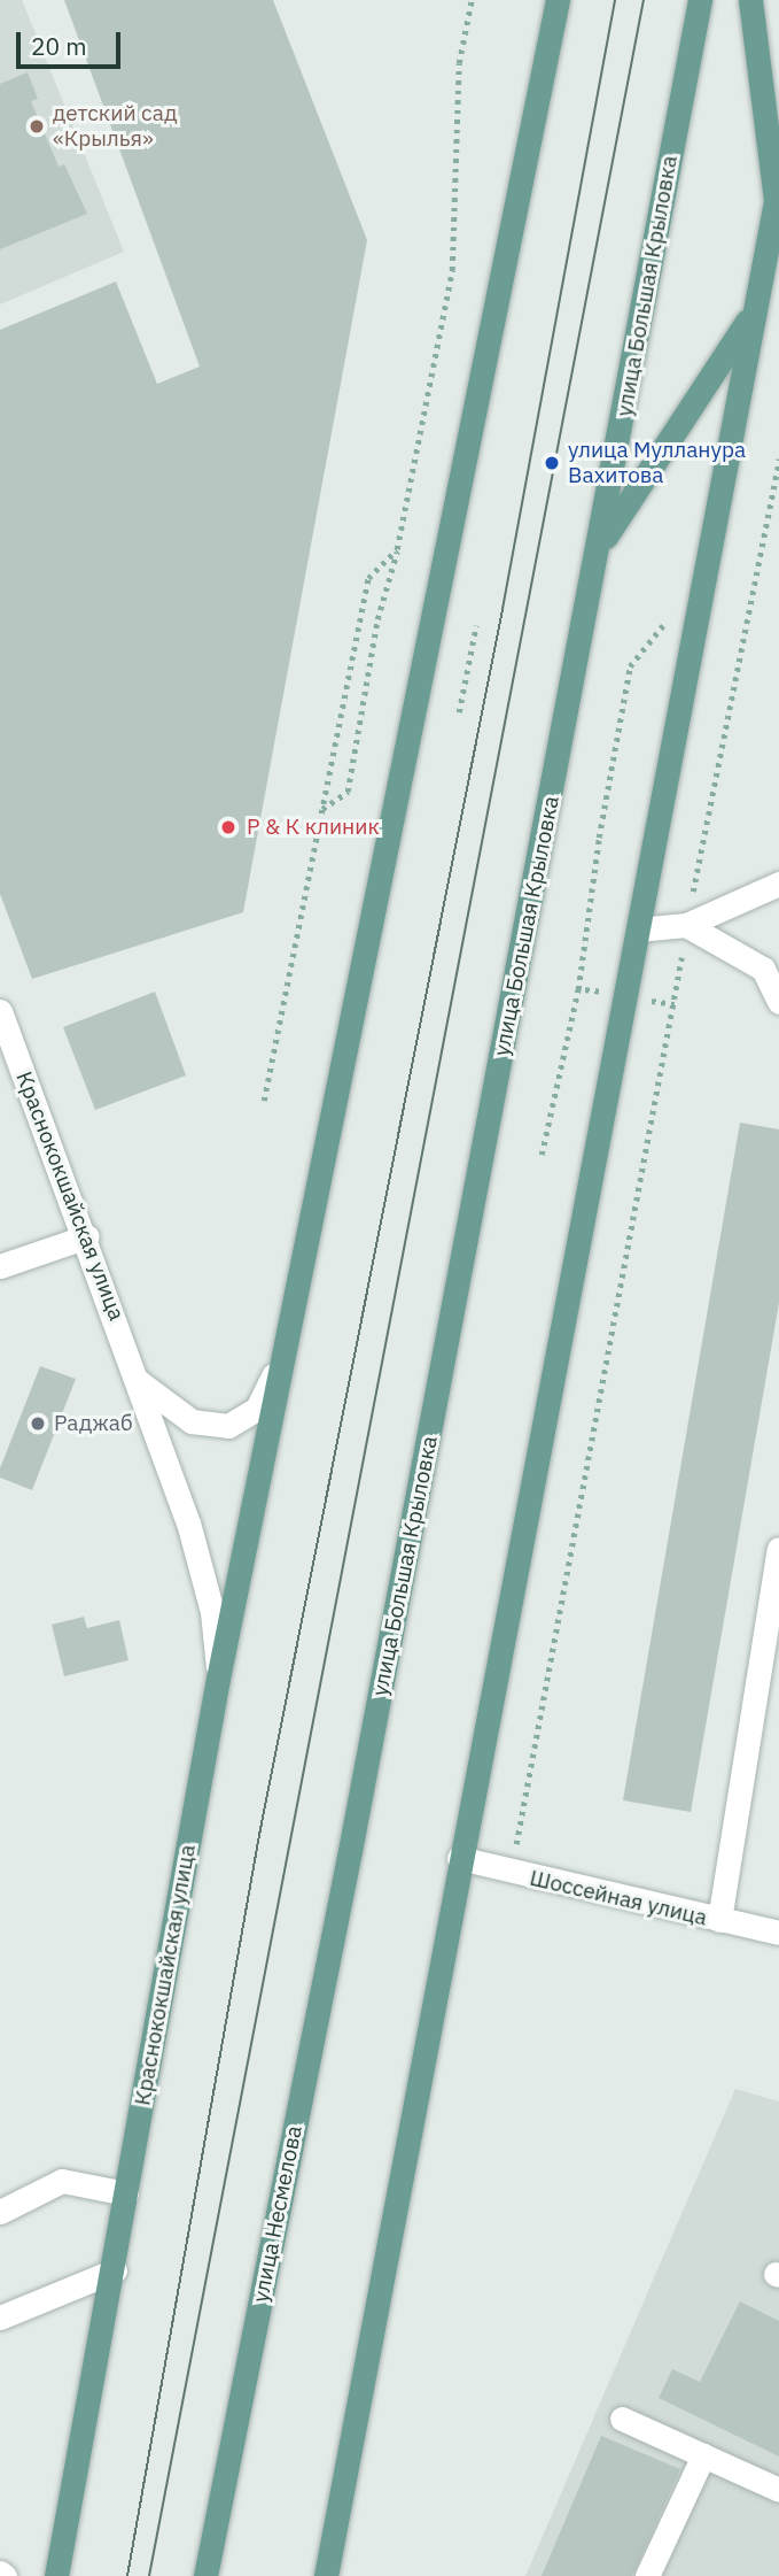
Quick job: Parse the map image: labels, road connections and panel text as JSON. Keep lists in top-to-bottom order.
{
  "streets": {
    "main road": ["улица Большая Крыловка", "Краснококшайская улица", "улица Несмелова"],
    "street": ["Шоссейная улица"]
  },
  "crossings": [
    ["улица Большая Крыловка", "улица Несмелова"]
  ],
  "places": [
    "детский сад «Крылья»",
    "улица Мулланура Вахитова",
    "Р & К клиник",
    "Раджаб"
  ],
  "scale_bar": "20 m"
}
